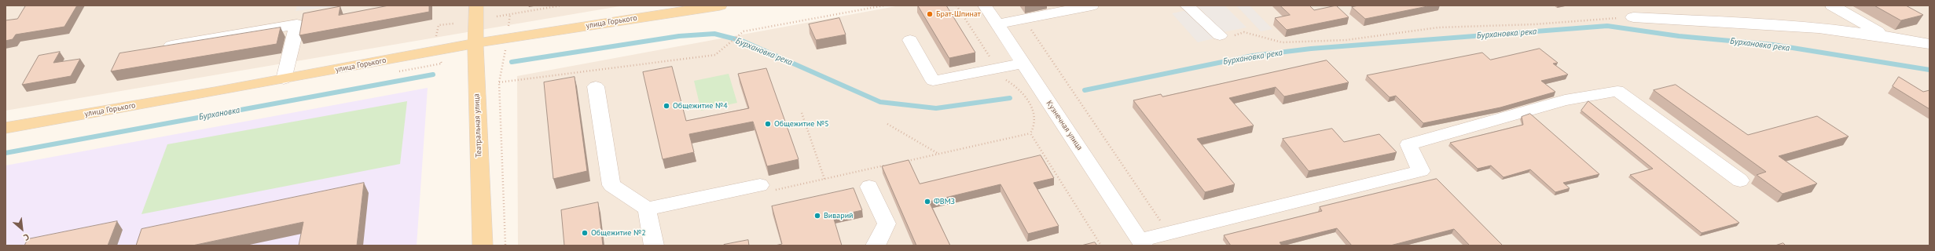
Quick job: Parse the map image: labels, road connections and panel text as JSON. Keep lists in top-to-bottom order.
{
  "streets": {
    "main road": ["улица Горького", "Театральная улица"],
    "street": ["Кузнечная улица"]
  },
  "crossings": [
    ["улица Горького", "Театральная улица"]
  ],
  "water": ["Бурхановка река", "Бурхановка"],
  "places": [
    "Брат-Шпинат",
    "Общежитие №4",
    "Общежитие №5",
    "ФВМЗ",
    "Виварий",
    "Общежитие №2"
  ],
  "north": "bottom right"
}
